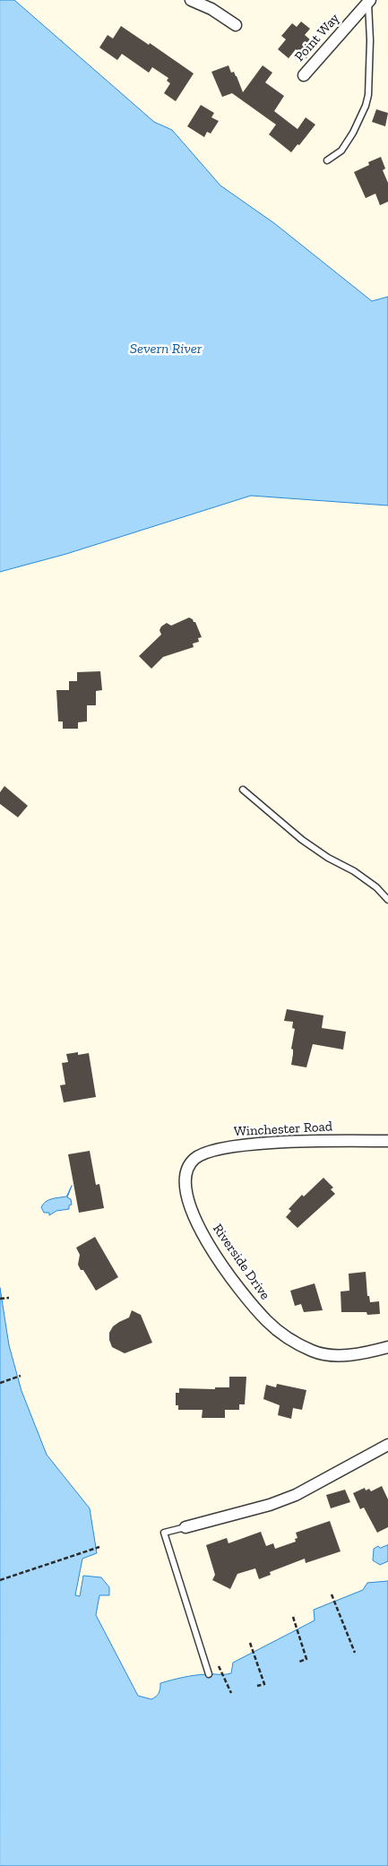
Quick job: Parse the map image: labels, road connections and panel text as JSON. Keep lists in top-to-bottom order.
{
  "streets": {
    "street": ["Point Way", "Winchester Road", "Riverside Drive"]
  },
  "crossings": [
    ["Winchester Road", "Riverside Drive"]
  ],
  "water": ["Severn River"]
}
